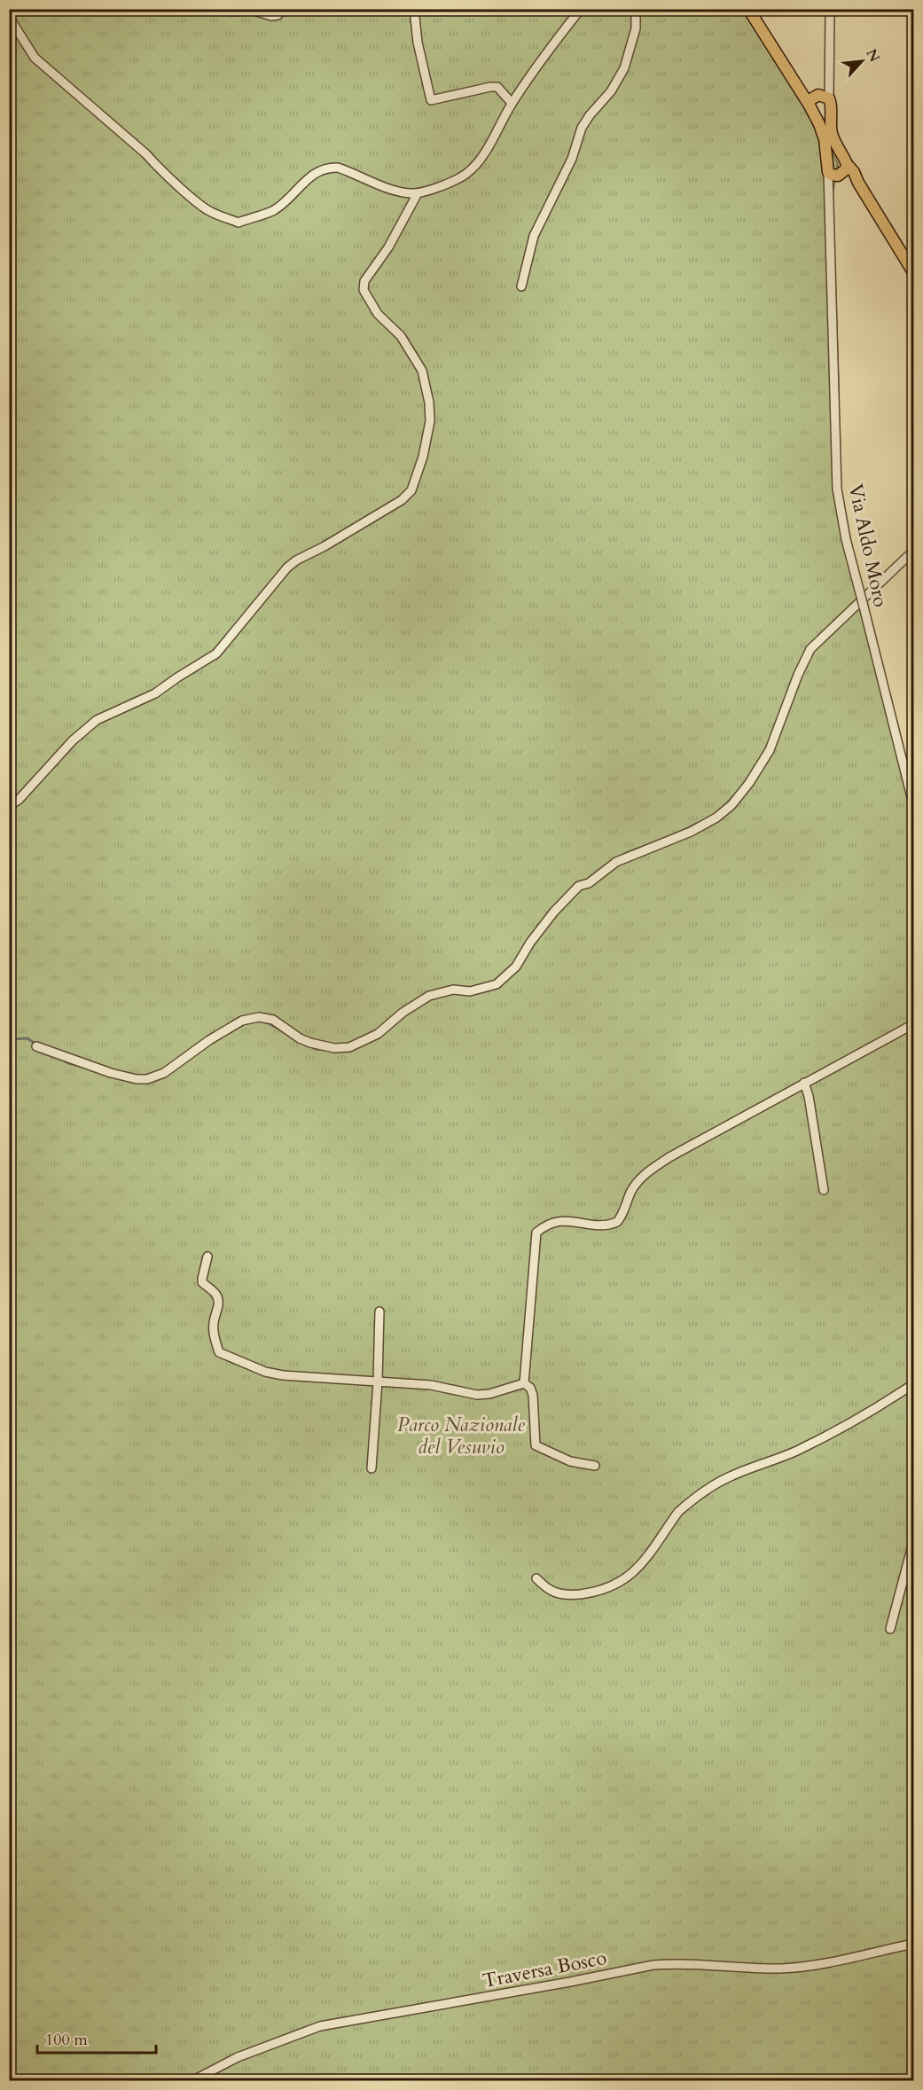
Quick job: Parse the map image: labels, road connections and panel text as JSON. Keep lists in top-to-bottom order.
{
  "streets": {
    "street": ["Via Aldo Moro", "Traversa Bosco"]
  },
  "parks": ["Parco Nazionale del Vesuvio"],
  "scale_bar": "100 m",
  "north": "top right"
}
